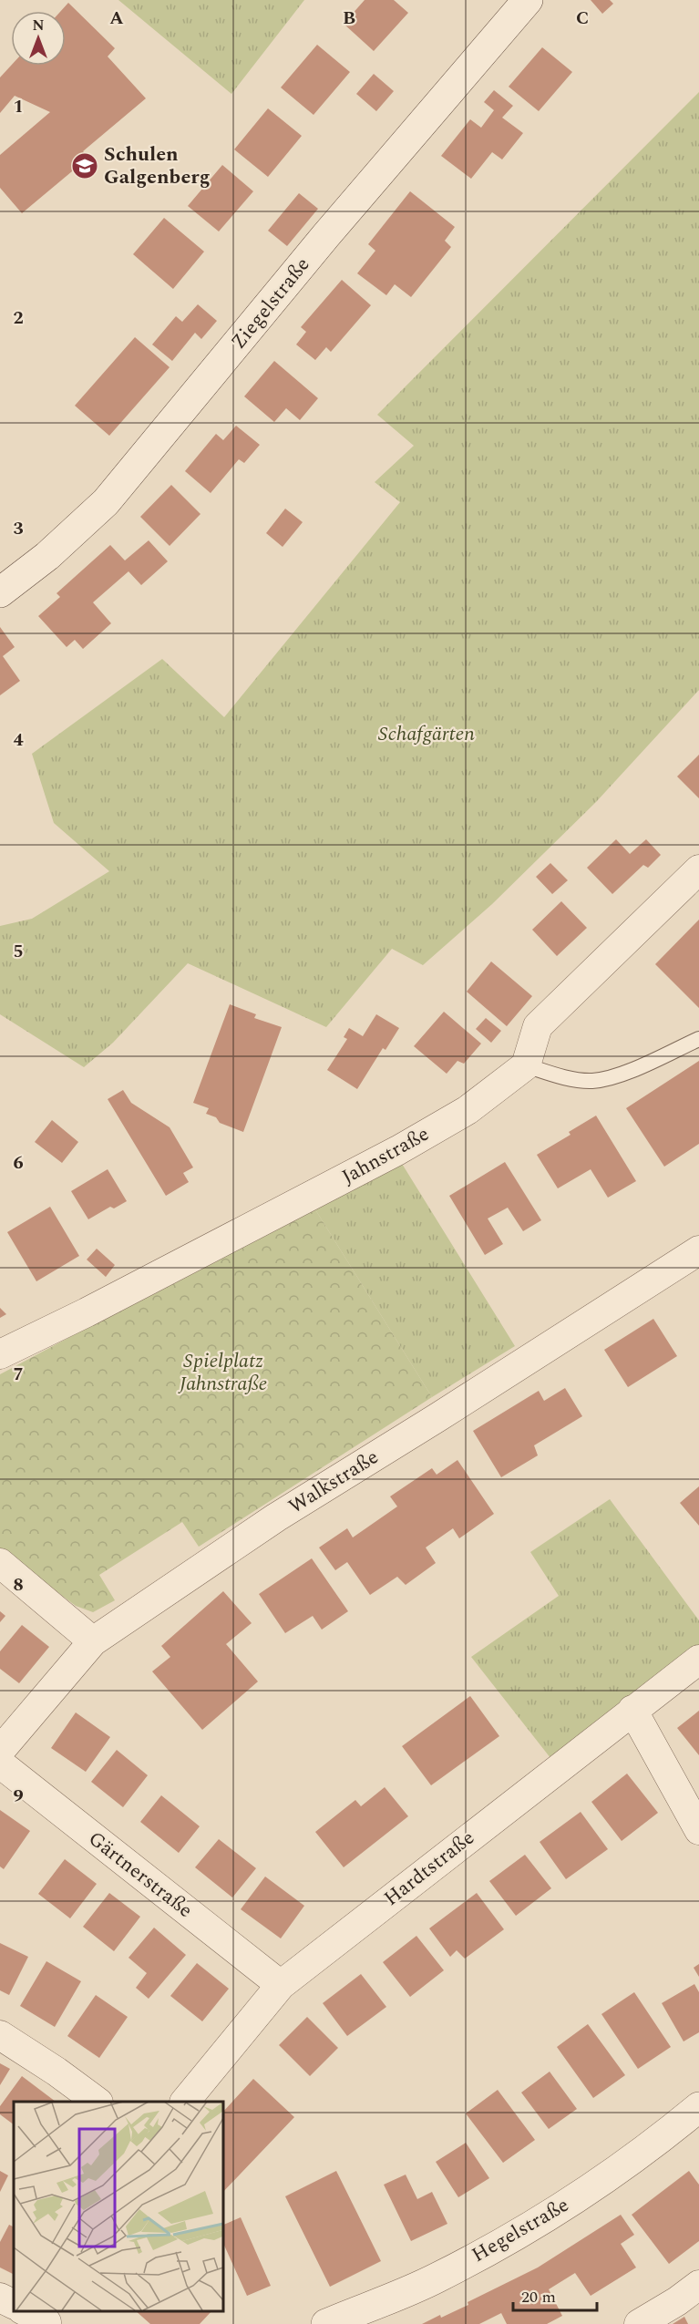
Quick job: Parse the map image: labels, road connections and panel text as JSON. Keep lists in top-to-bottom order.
{
  "streets": {
    "main road": ["Ziegelstraße", "Hegelstraße"],
    "street": [
      "Jahnstraße",
      "Walkstraße",
      "Hardtstraße",
      "Gärtnerstraße"
    ]
  },
  "crossings": [
    ["Hardtstraße", "Gärtnerstraße"]
  ],
  "parks": ["Schafgärten", "Spielplatz Jahnstraße"],
  "places": {
    "school or university": ["Schulen Galgenberg"]
  },
  "scale_bar": "20 m",
  "north": "top",
  "grid": {
    "columns": ["A", "B", "C"],
    "rows": [
      "1",
      "2",
      "3",
      "4",
      "5",
      "6",
      "7",
      "8",
      "9"
    ]
  }
}
